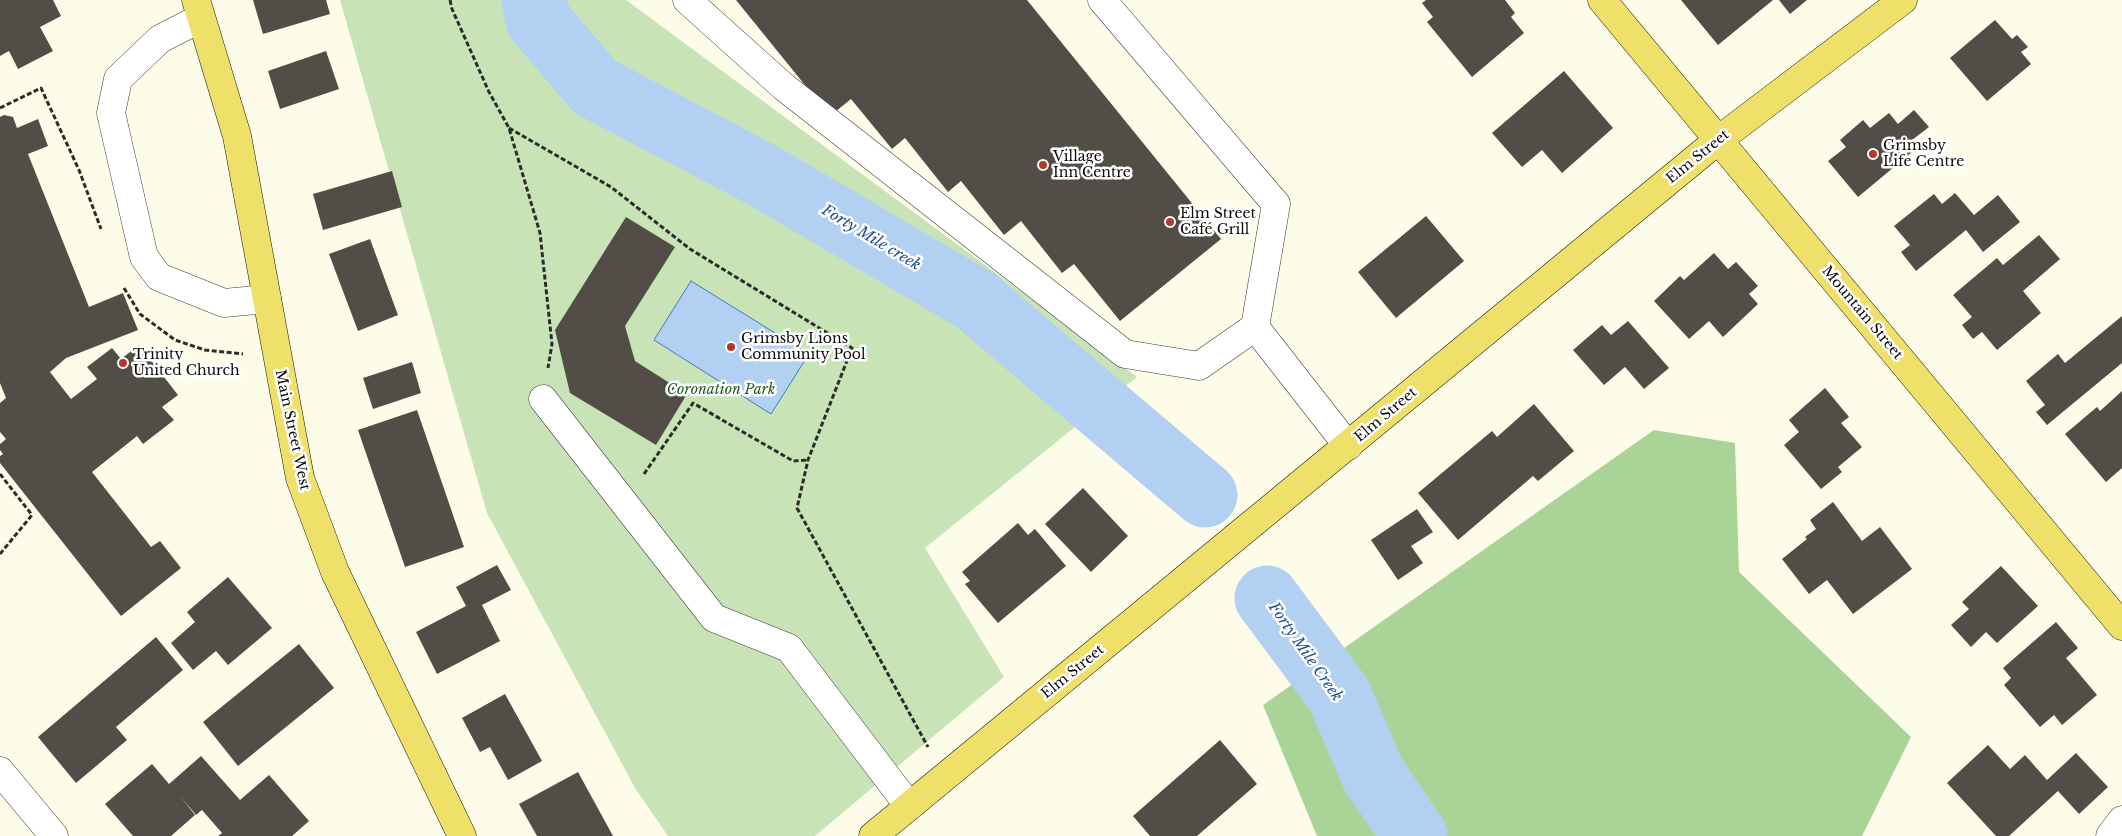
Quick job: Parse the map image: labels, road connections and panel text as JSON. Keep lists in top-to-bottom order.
{
  "streets": {
    "main road": ["Elm Street", "Mountain Street", "Main Street West"]
  },
  "crossings": [
    ["Elm Street", "Mountain Street"]
  ],
  "water": ["Forty Mile creek", "Forty Mile Creek"],
  "parks": ["Coronation Park"],
  "places": [
    "Grimsby Life Centre",
    "Village Inn Centre",
    "Elm Street Café Grill",
    "Grimsby Lions Community Pool",
    "Trinity United Church"
  ]
}
